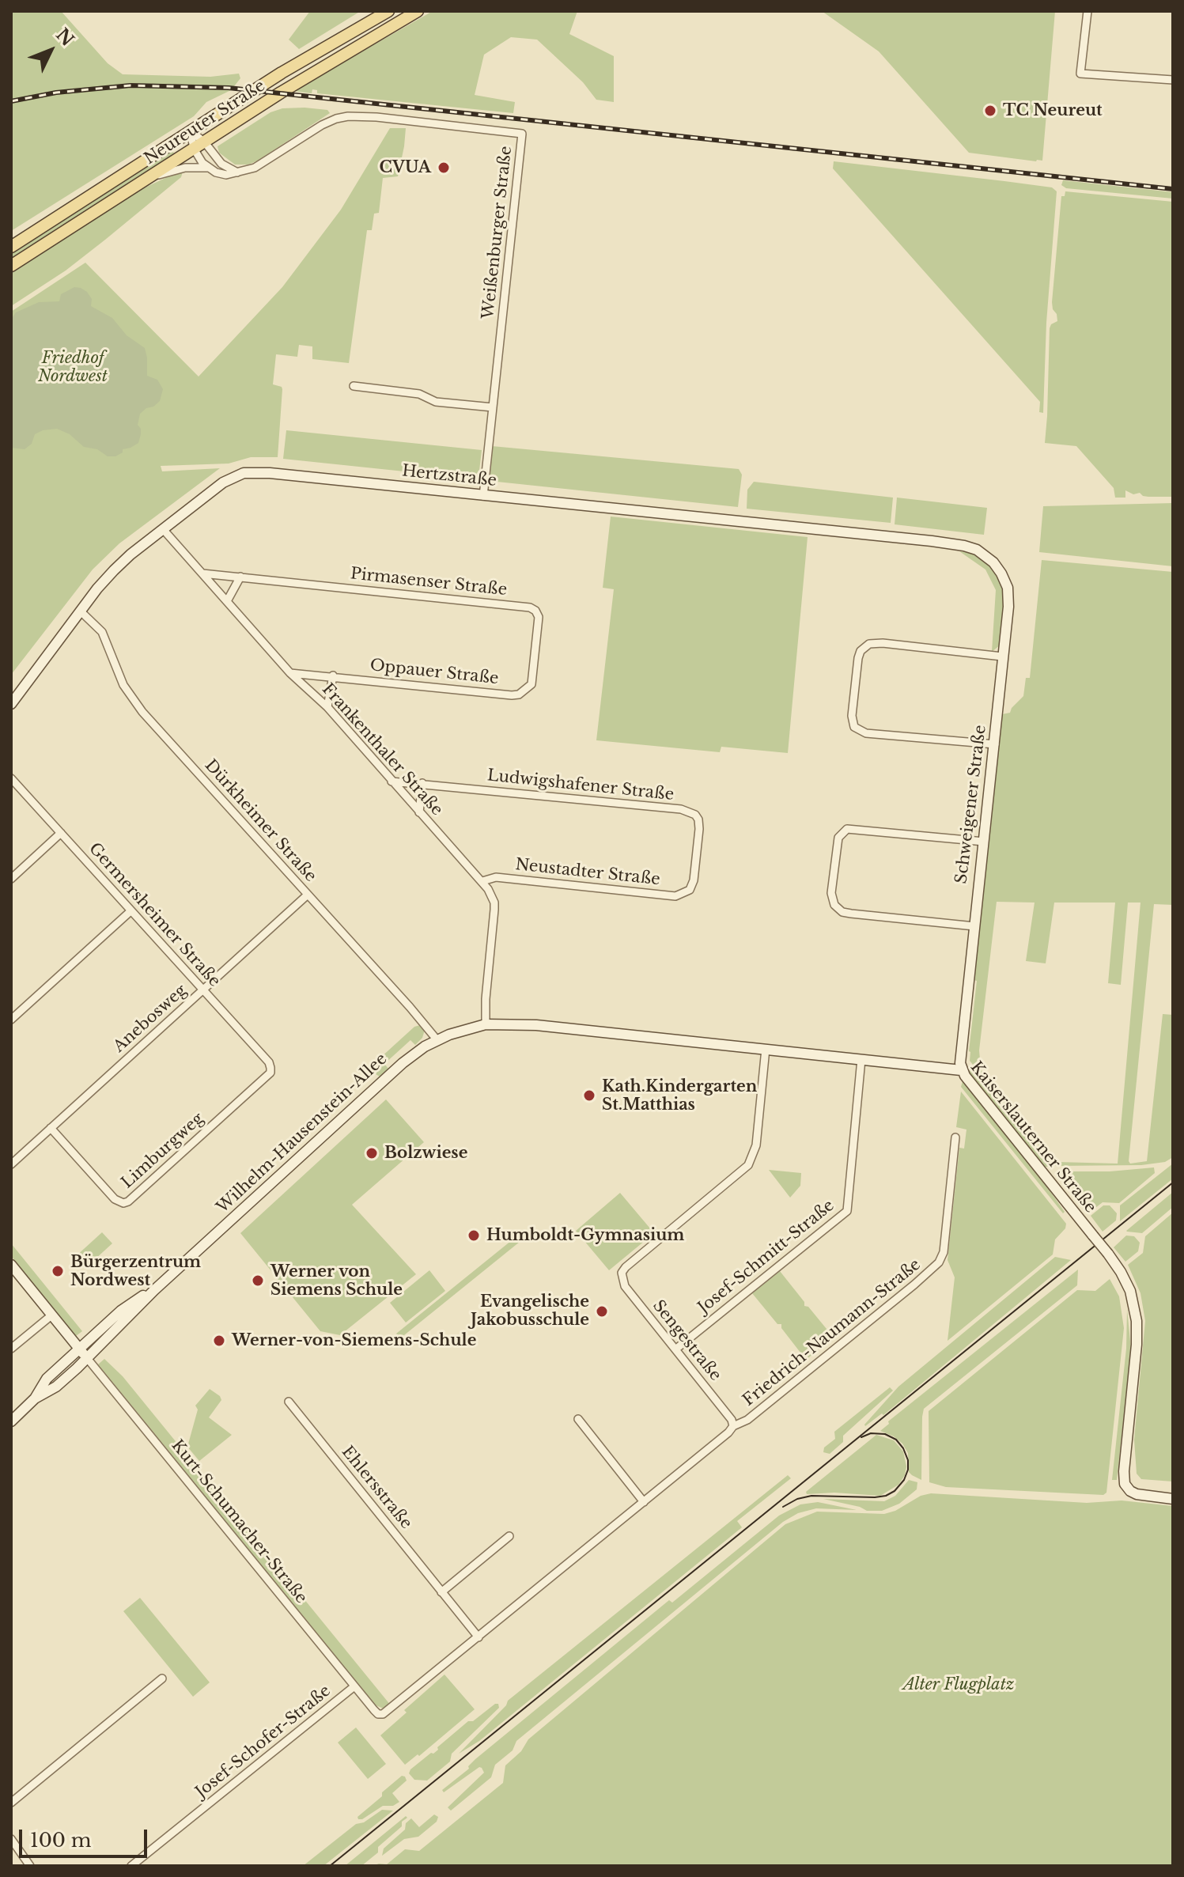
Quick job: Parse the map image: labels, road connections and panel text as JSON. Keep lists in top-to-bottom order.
{
  "streets": {
    "main road": [
      "Neureuter Straße",
      "Hertzstraße",
      "Schweigener Straße",
      "Wilhelm-Hausenstein-Allee",
      "Kaiserslauterner Straße"
    ],
    "street": [
      "Weißenburger Straße",
      "Pirmasenser Straße",
      "Oppauer Straße",
      "Frankenthaler Straße",
      "Ludwigshafener Straße",
      "Dürkheimer Straße",
      "Neustadter Straße",
      "Germersheimer Straße",
      "Anebosweg",
      "Limburgweg",
      "Josef-Schmitt-Straße",
      "Friedrich-Naumann-Straße",
      "Sengestraße",
      "Ehlersstraße",
      "Kurt-Schumacher-Straße",
      "Josef-Schofer-Straße"
    ]
  },
  "crossings": [
    ["Weißenburger Straße", "Hertzstraße"],
    ["Hertzstraße", "Frankenthaler Straße"],
    ["Hertzstraße", "Schweigener Straße"],
    ["Hertzstraße", "Dürkheimer Straße"],
    ["Pirmasenser Straße", "Oppauer Straße"],
    ["Pirmasenser Straße", "Frankenthaler Straße"],
    ["Oppauer Straße", "Frankenthaler Straße"],
    ["Frankenthaler Straße", "Ludwigshafener Straße"],
    ["Frankenthaler Straße", "Neustadter Straße"],
    ["Frankenthaler Straße", "Wilhelm-Hausenstein-Allee"],
    ["Frankenthaler Straße", "Kaiserslauterner Straße"],
    ["Ludwigshafener Straße", "Neustadter Straße"],
    ["Schweigener Straße", "Kaiserslauterner Straße"],
    ["Dürkheimer Straße", "Anebosweg"],
    ["Dürkheimer Straße", "Wilhelm-Hausenstein-Allee"],
    ["Germersheimer Straße", "Anebosweg"],
    ["Germersheimer Straße", "Limburgweg"],
    ["Anebosweg", "Limburgweg"],
    ["Wilhelm-Hausenstein-Allee", "Kaiserslauterner Straße"],
    ["Wilhelm-Hausenstein-Allee", "Kurt-Schumacher-Straße"],
    ["Kaiserslauterner Straße", "Josef-Schmitt-Straße"],
    ["Kaiserslauterner Straße", "Sengestraße"],
    ["Josef-Schmitt-Straße", "Sengestraße"],
    ["Friedrich-Naumann-Straße", "Sengestraße"],
    ["Friedrich-Naumann-Straße", "Ehlersstraße"],
    ["Friedrich-Naumann-Straße", "Kurt-Schumacher-Straße"],
    ["Kurt-Schumacher-Straße", "Josef-Schofer-Straße"]
  ],
  "parks": ["Friedhof Nordwest", "Alter Flugplatz"],
  "places": [
    "TC Neureut",
    "CVUA",
    "Kath.Kindergarten St.Matthias",
    "Bolzwiese",
    "Humboldt-Gymnasium",
    "Bürgerzentrum Nordwest",
    "Werner von Siemens Schule",
    "Evangelische Jakobusschule",
    "Werner-von-Siemens-Schule"
  ],
  "scale_bar": "100 m",
  "north": "top right"
}
